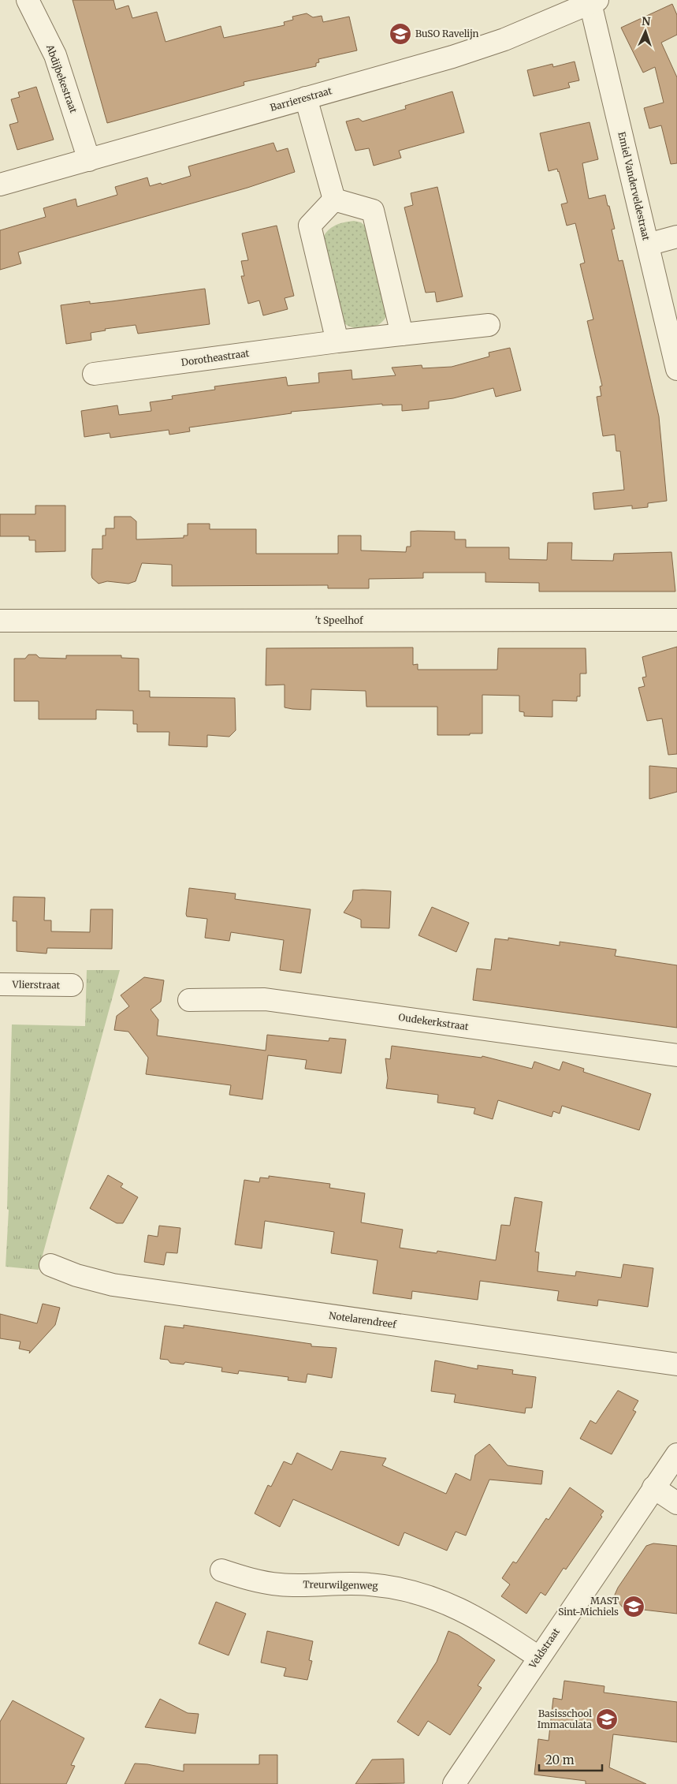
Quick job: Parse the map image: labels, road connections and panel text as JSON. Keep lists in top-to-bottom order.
{
  "streets": {
    "street": [
      "Abdijbekestraat",
      "Barrierestraat",
      "Emiel Vanderveldestraat",
      "Dorotheastraat",
      "'t Speelhof",
      "Vlierstraat",
      "Oudekerkstraat",
      "Notelarendreef",
      "Treurwilgenweg",
      "Veldstraat"
    ]
  },
  "crossings": [
    ["Abdijbekestraat", "Barrierestraat"],
    ["Barrierestraat", "Emiel Vanderveldestraat"],
    ["Treurwilgenweg", "Veldstraat"]
  ],
  "places": {
    "school or university": ["BuSO Ravelijn", "MAST Sint-Michiels", "Basisschool Immaculata"]
  },
  "scale_bar": "20 m",
  "north": "top"
}
